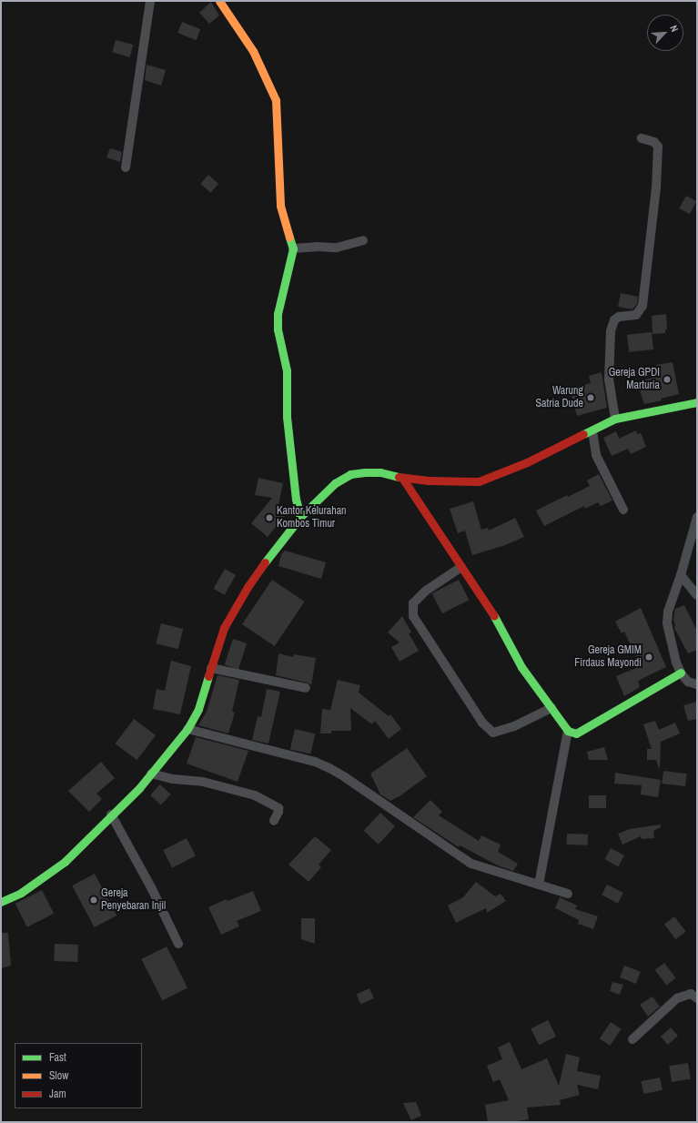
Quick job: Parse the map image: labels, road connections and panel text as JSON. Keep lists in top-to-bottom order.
{
  "places": [
    "Gereja GPDI Marturia",
    "Warung Satria Dude",
    "Kantor Kelurahan Kombos Timur",
    "Gereja GMIM Firdaus Mayondi",
    "Gereja Penyebaran Injil"
  ],
  "legend": ["Fast", "Slow", "Jam"],
  "north": "top right"
}
